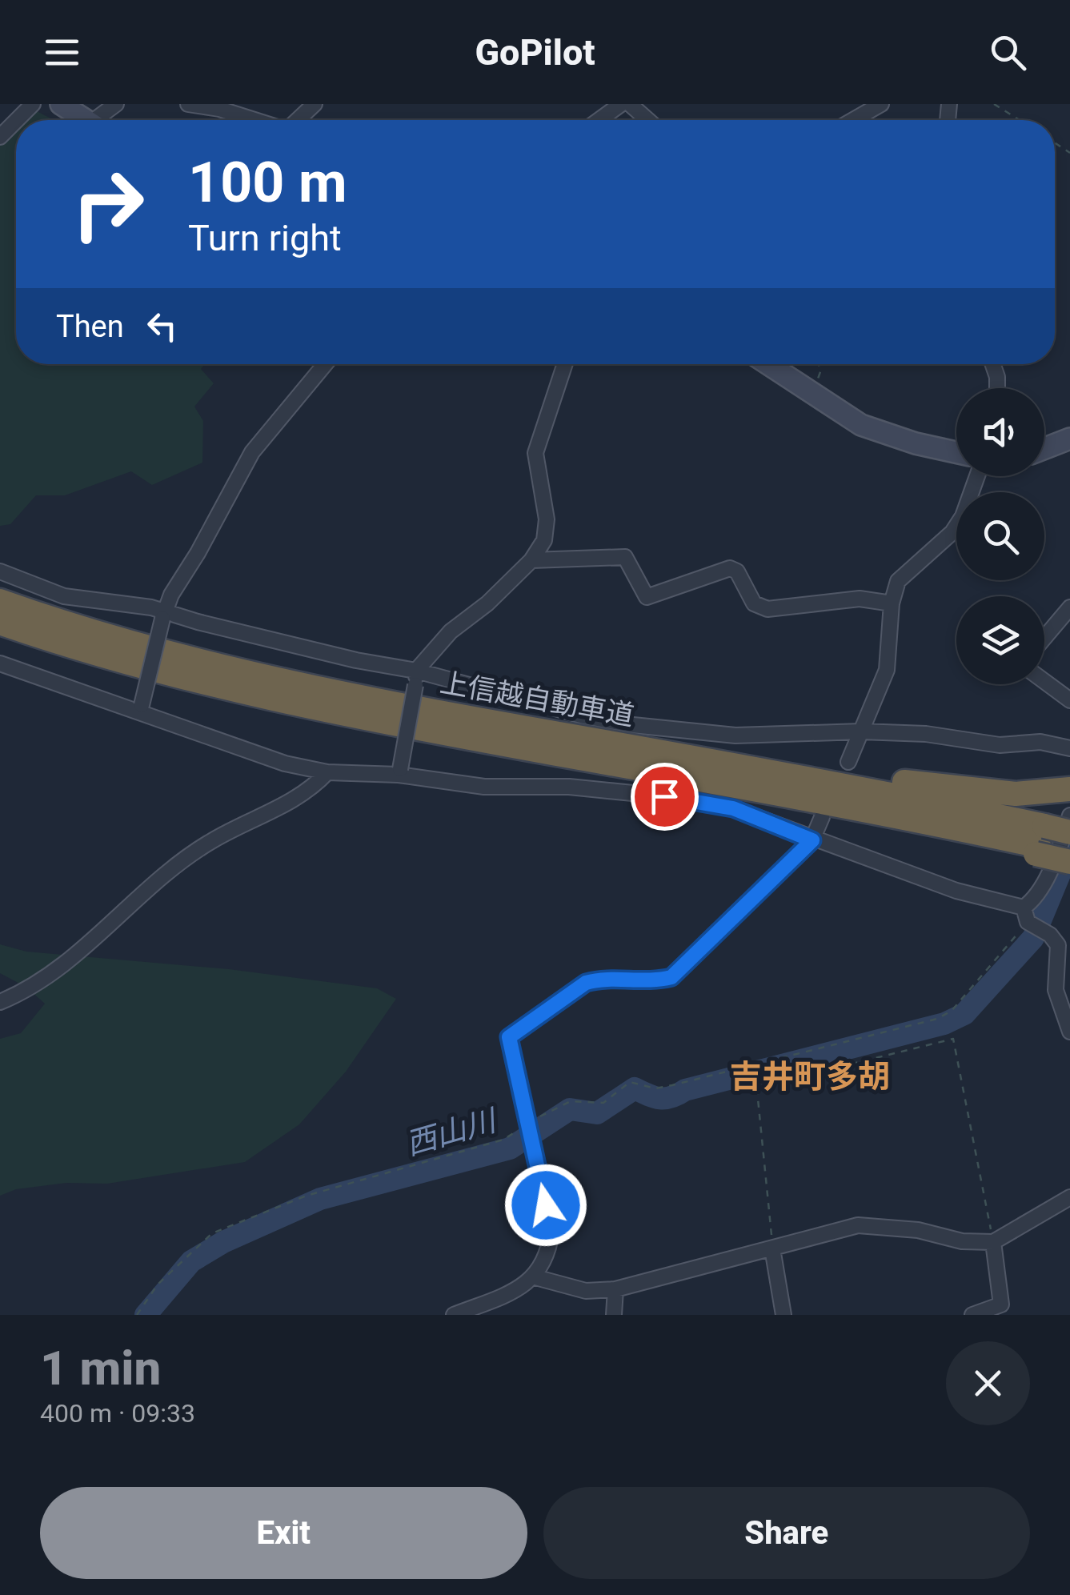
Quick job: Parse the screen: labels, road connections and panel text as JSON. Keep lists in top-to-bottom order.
{
  "streets": {
    "highway": ["上信越自動車道"]
  },
  "districts": ["吉井町多胡"],
  "water": ["西山川"],
  "page": {
    "header": "GoPilot",
    "turn": ["100 m", "Turn right"],
    "then": "Then",
    "heading": ["1 min", "400 m · 09:33"],
    "buttons": ["Exit", "Share"]
  }
}
